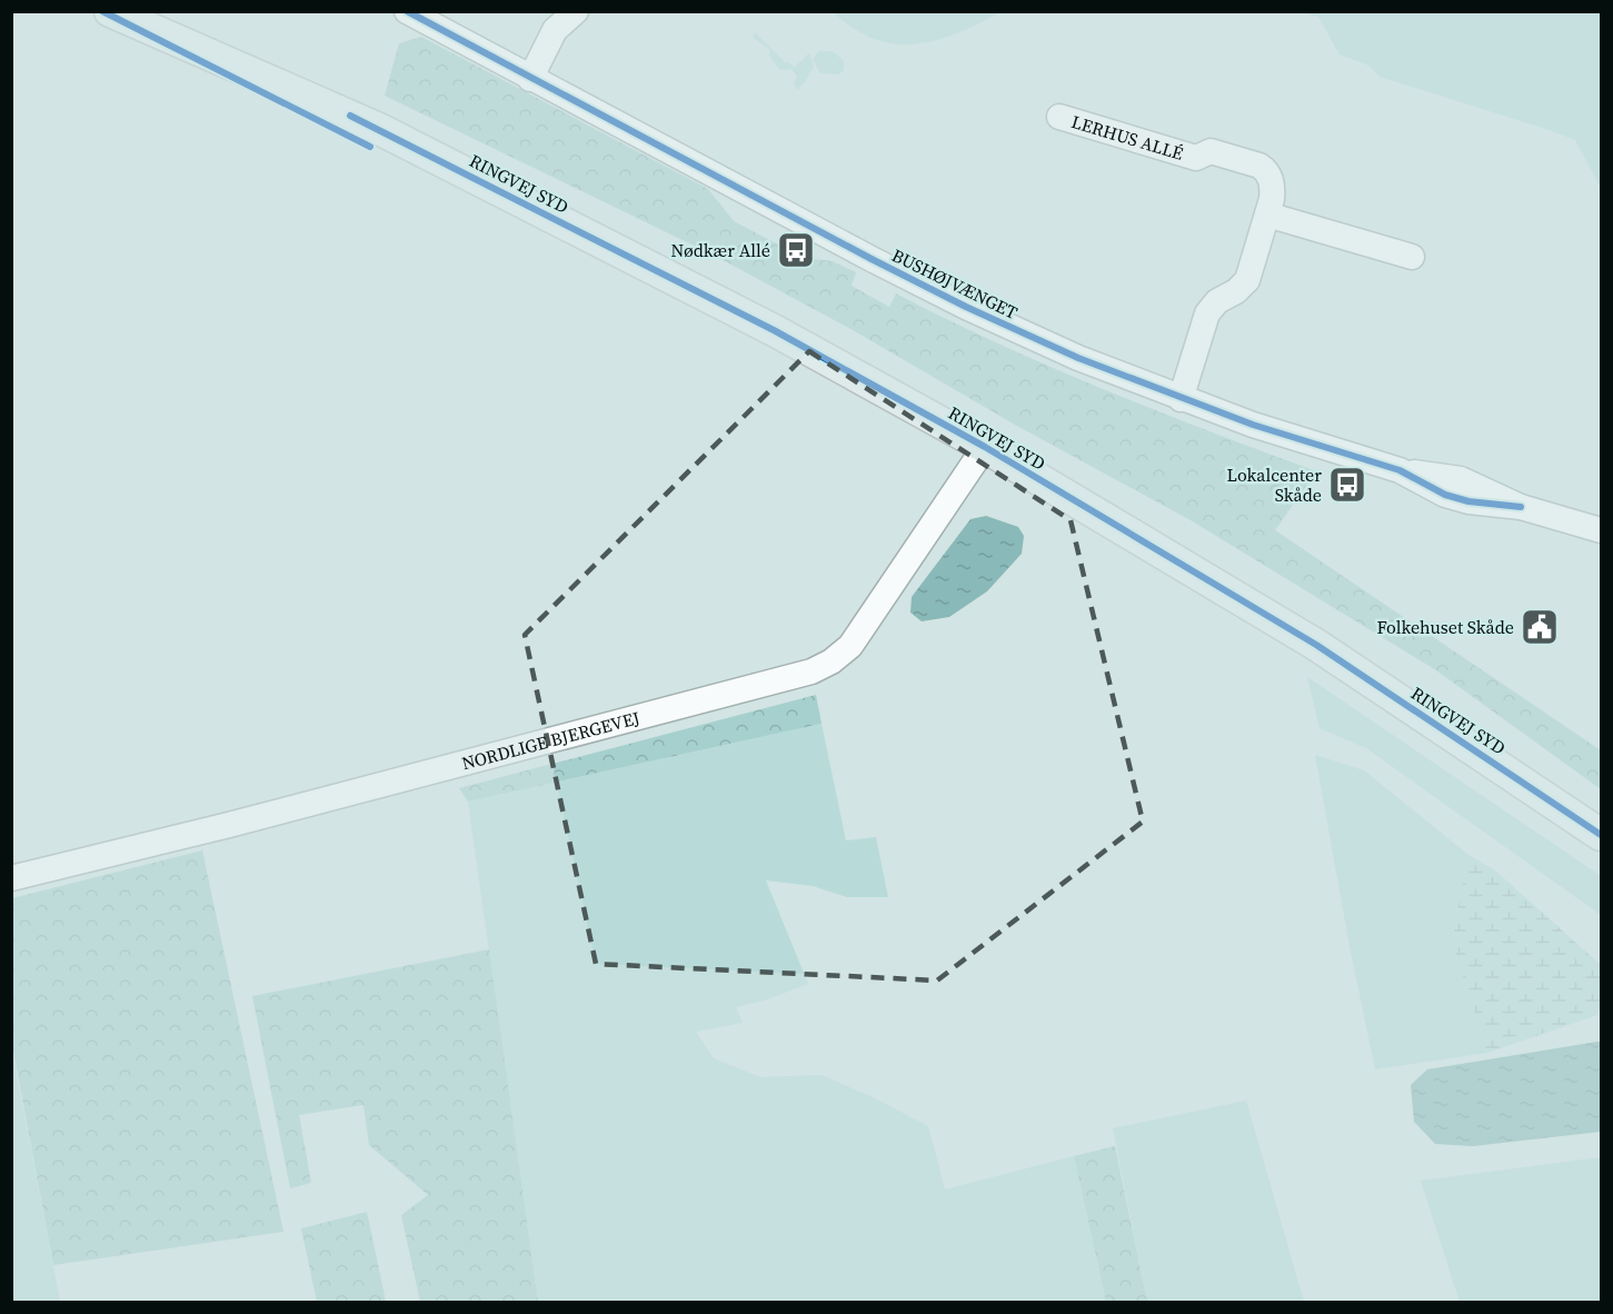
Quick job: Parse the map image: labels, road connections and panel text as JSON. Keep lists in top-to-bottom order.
{
  "streets": {
    "main road": ["RINGVEJ SYD"],
    "street": ["LERHUS ALLÉ", "BUSHØJVÆNGET", "NORDLIGE BJERGEVEJ"]
  },
  "crossings": [
    ["LERHUS ALLÉ", "BUSHØJVÆNGET"],
    ["RINGVEJ SYD", "NORDLIGE BJERGEVEJ"]
  ],
  "places": {
    "bus stop": ["Nødkær Allé", "Lokalcenter Skåde"],
    "public building": ["Folkehuset Skåde"]
  }
}
